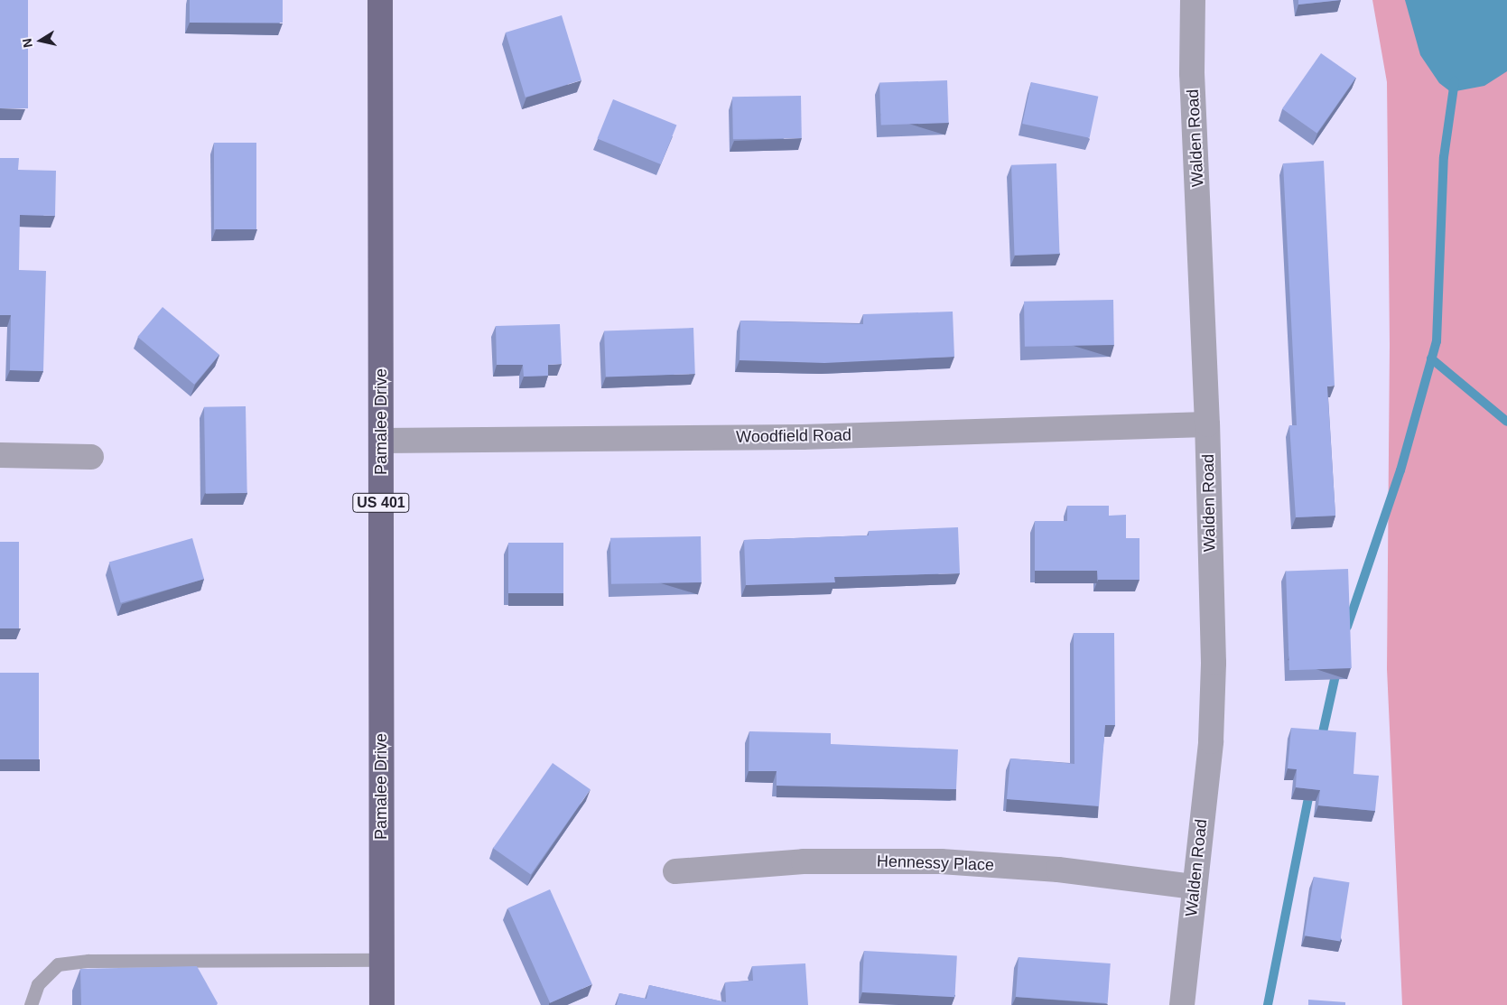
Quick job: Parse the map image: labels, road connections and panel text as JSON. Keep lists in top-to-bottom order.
{
  "streets": {
    "main road": ["Pamalee Drive", "US 401"],
    "street": ["Walden Road", "Woodfield Road", "Hennessy Place"]
  },
  "crossings": [
    ["Walden Road", "Woodfield Road"],
    ["Walden Road", "Hennessy Place"],
    ["Pamalee Drive", "Woodfield Road"]
  ],
  "north": "left"
}
